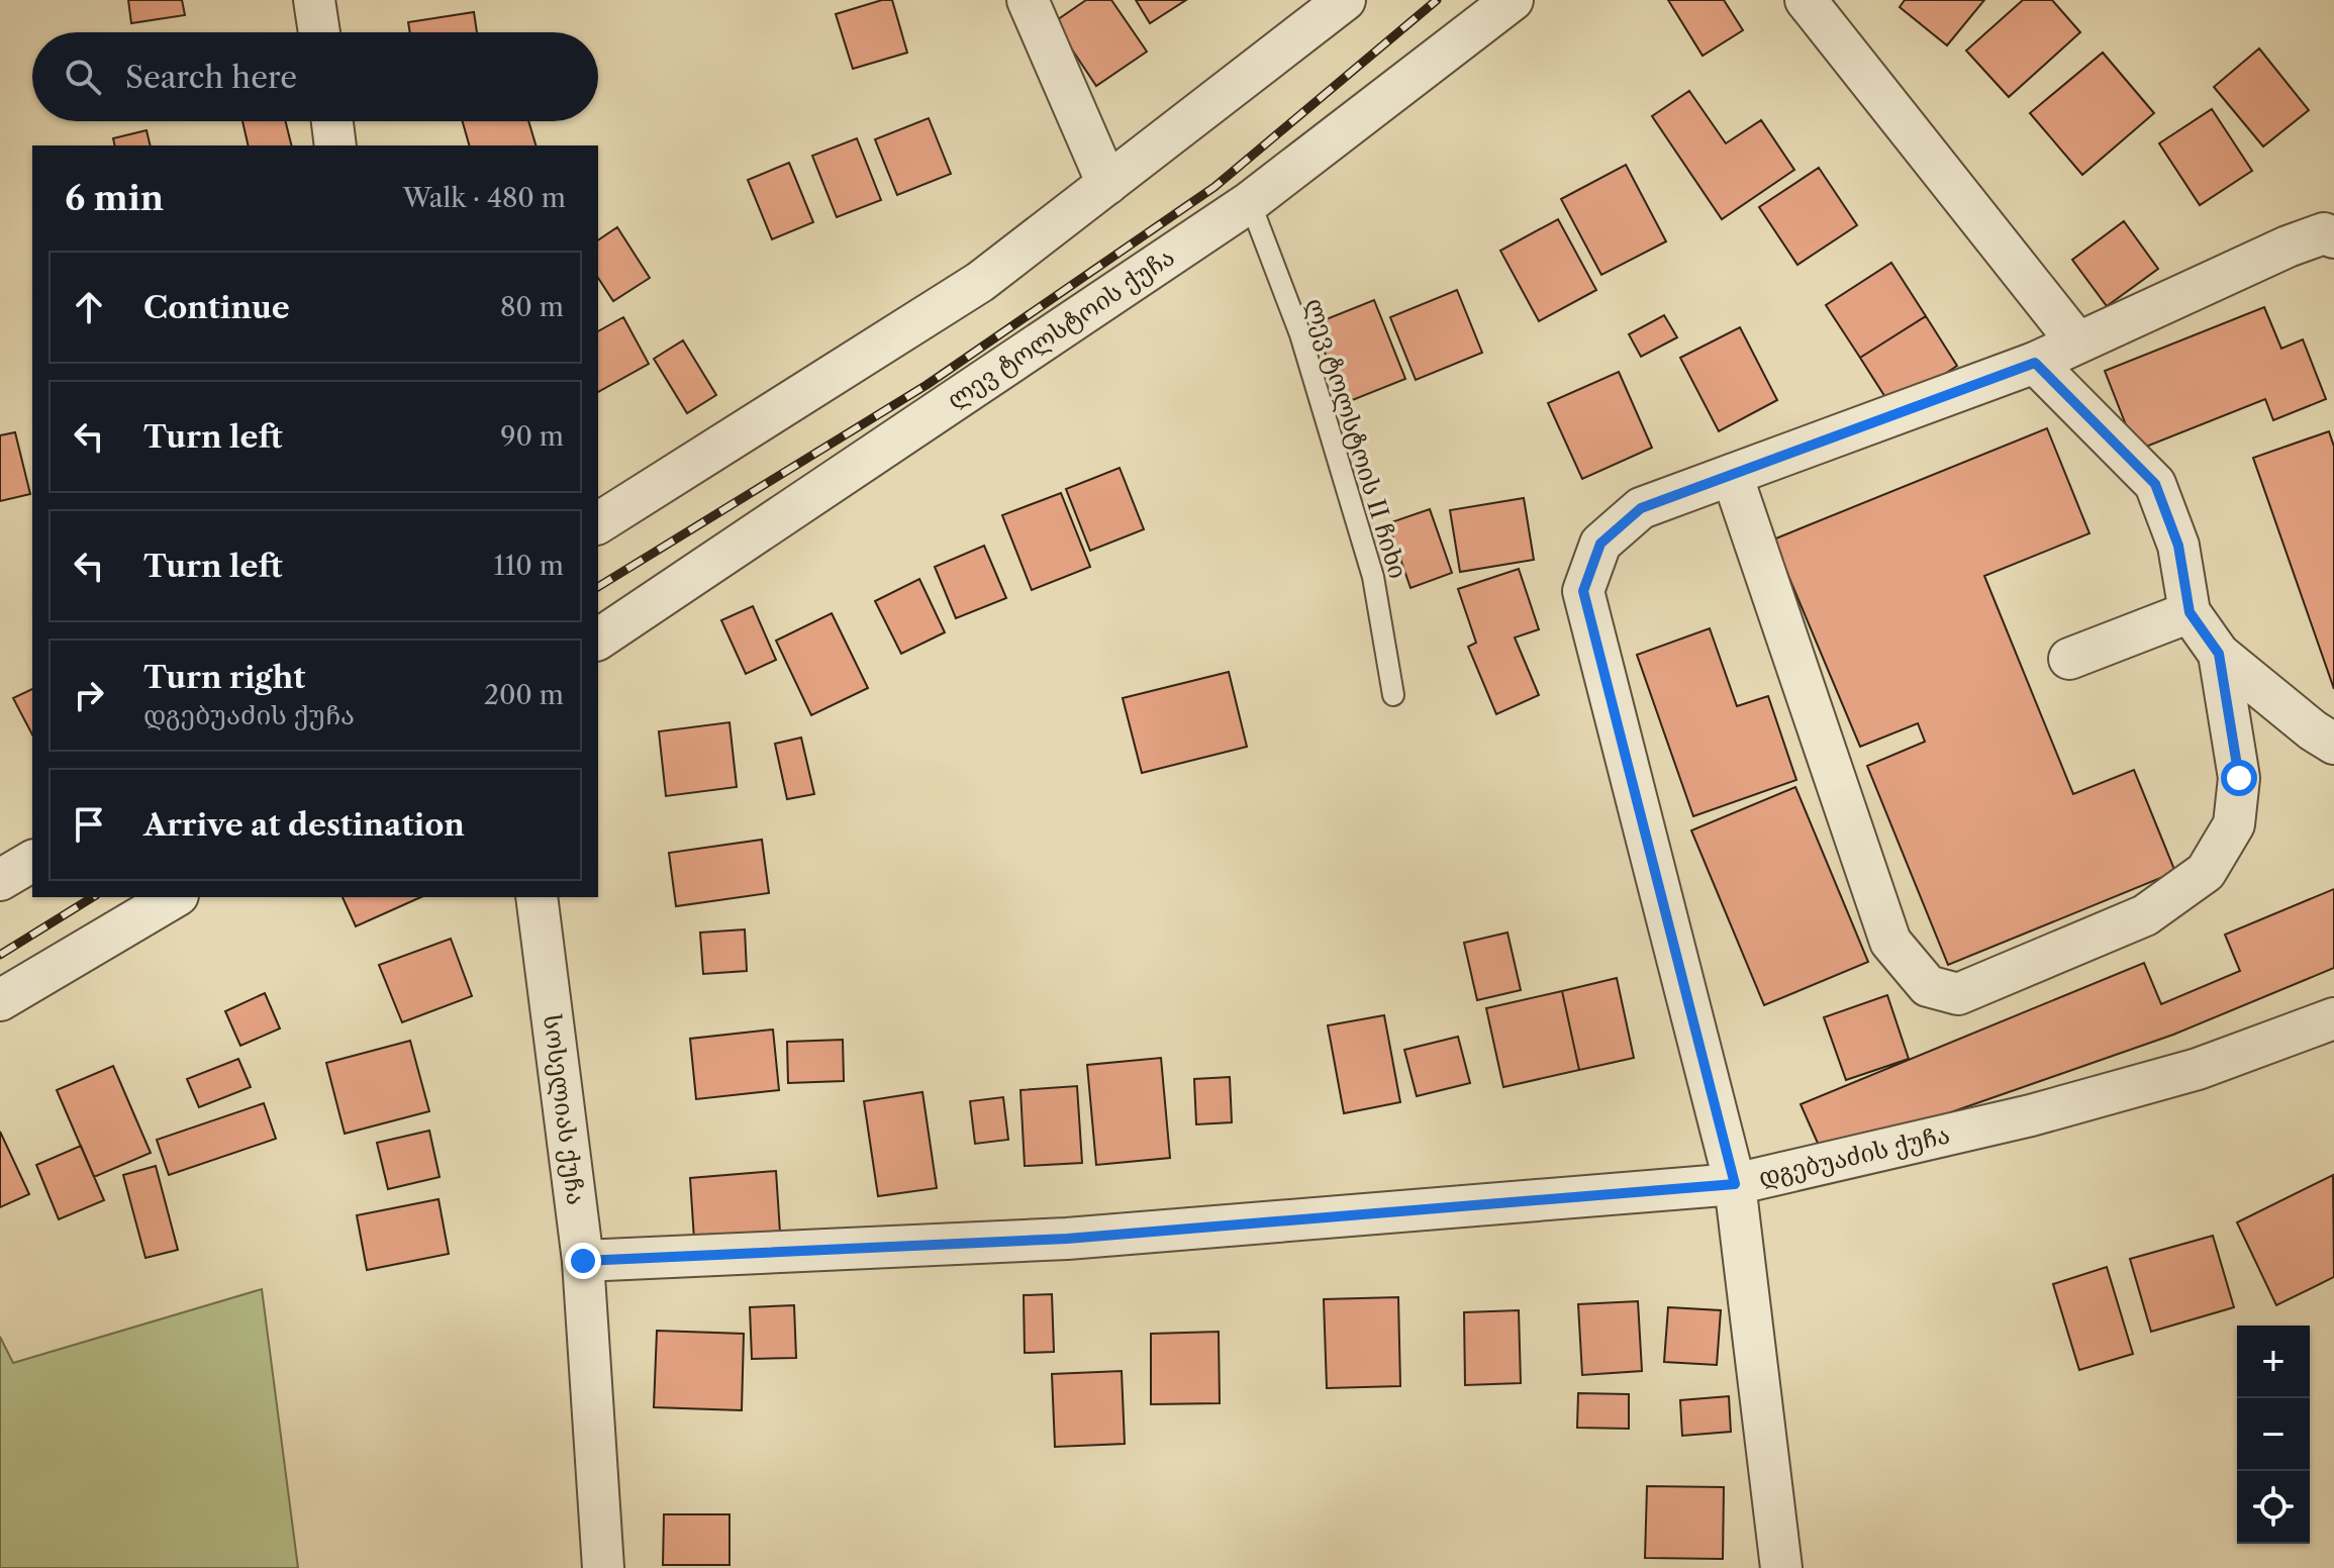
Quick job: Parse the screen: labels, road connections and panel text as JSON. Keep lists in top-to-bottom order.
{
  "streets": {
    "street": ["ლევ ტოლსტოის ქუჩა", "სოსელიას ქუჩა", "დგებუაძის ქუჩა"],
    "lane": ["ლევ ტოლსტოის II ჩიხი"]
  },
  "crossings": [
    ["ლევ ტოლსტოის ქუჩა", "ლევ ტოლსტოის II ჩიხი"],
    ["სოსელიას ქუჩა", "დგებუაძის ქუჩა"]
  ],
  "page": {
    "search": "Search here",
    "heading": ["6 min", "Walk · 480 m"],
    "list": [
      ["Continue", "80 m"],
      ["Turn left", "90 m"],
      ["Turn left", "110 m"],
      ["Turn right", "დგებუაძის ქუჩა", "200 m"],
      "Arrive at destination"
    ],
    "map_buttons": ["+", "−"]
  }
}
